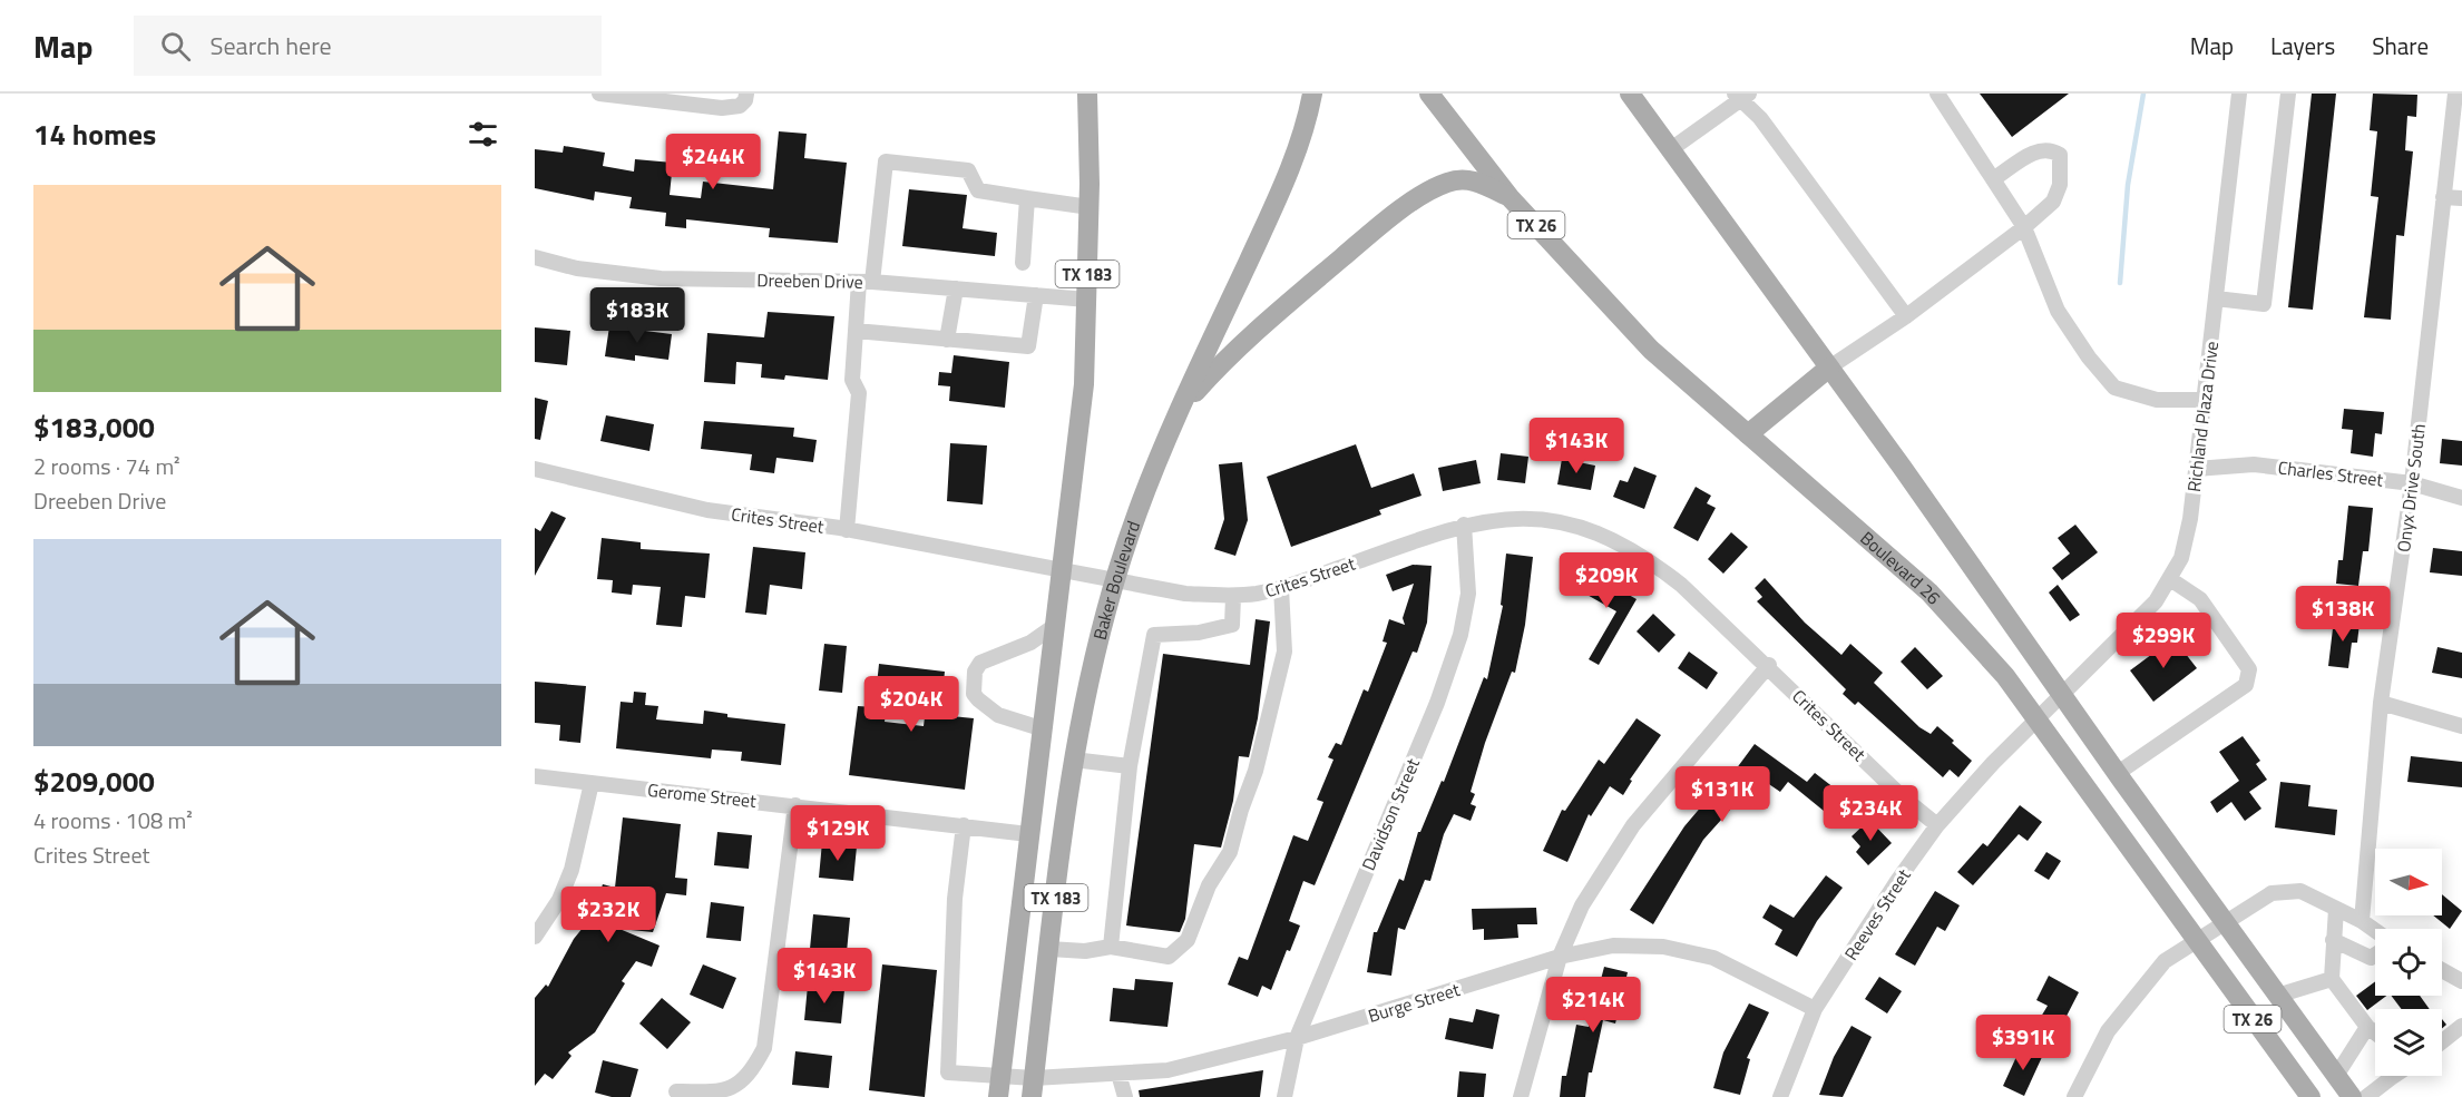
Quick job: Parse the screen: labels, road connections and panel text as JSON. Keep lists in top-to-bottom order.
{
  "streets": {
    "main road": [
      "TX 26",
      "TX 183",
      "Boulevard 26",
      "Baker Boulevard"
    ],
    "street": [
      "Dreeben Drive",
      "Richland Plaza Drive",
      "Charles Street",
      "Onyx Drive South",
      "Crites Street",
      "Gerome Street",
      "Davidson Street",
      "Reeves Street",
      "Burge Street"
    ]
  },
  "crossings": [
    ["TX 26", "Richland Plaza Drive"],
    ["TX 26", "Reeves Street"],
    ["TX 183", "Dreeben Drive"],
    ["TX 183", "Crites Street"],
    ["TX 183", "Gerome Street"],
    ["TX 183", "Burge Street"],
    ["Richland Plaza Drive", "Charles Street"],
    ["Richland Plaza Drive", "Reeves Street"],
    ["Charles Street", "Onyx Drive South"],
    ["Crites Street", "Baker Boulevard"],
    ["Crites Street", "Davidson Street"],
    ["Crites Street", "Reeves Street"],
    ["Boulevard 26", "Reeves Street"],
    ["Baker Boulevard", "Burge Street"],
    ["Gerome Street", "Burge Street"],
    ["Davidson Street", "Burge Street"],
    ["Reeves Street", "Burge Street"]
  ],
  "north": "right",
  "page": {
    "header": "Map",
    "search": "Search here",
    "nav": ["Map", "Layers", "Share"],
    "heading": "14 homes",
    "price": [
      "$244K",
      "$183K",
      "$143K",
      "$209K",
      "$138K",
      "$299K",
      "$204K",
      "$131K",
      "$234K",
      "$129K",
      "$232K",
      "$143K",
      "$214K",
      "$391K"
    ],
    "list": [
      {
        "name": "$183,000",
        "note": "2 rooms · 74 m² · Dreeben Drive"
      },
      {
        "name": "$209,000",
        "note": "4 rooms · 108 m² · Crites Street"
      }
    ]
  }
}
